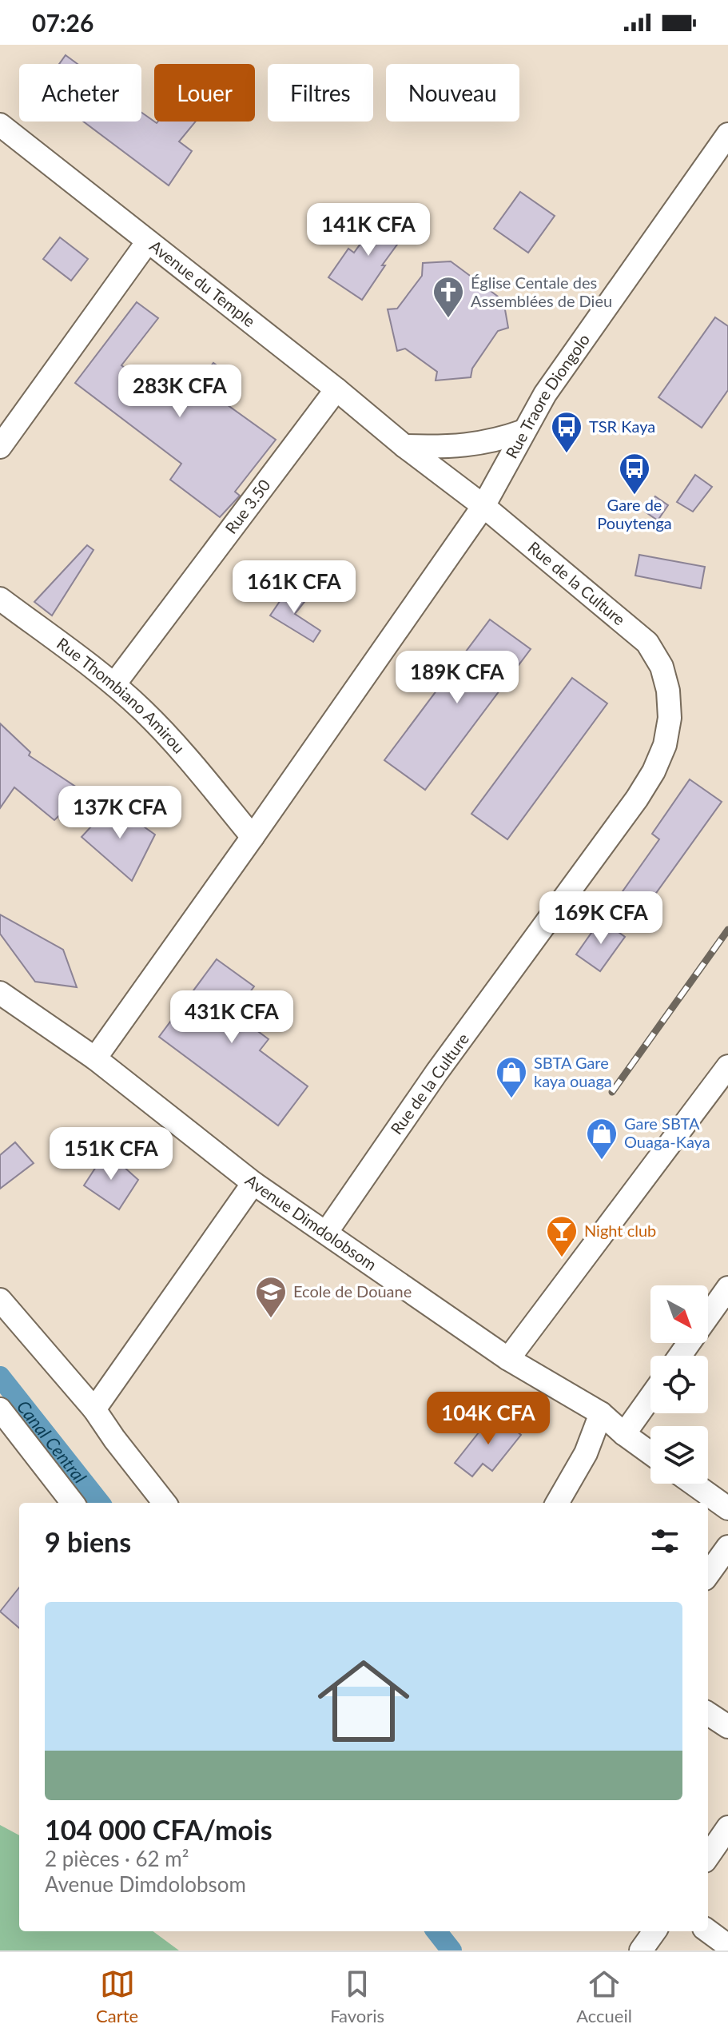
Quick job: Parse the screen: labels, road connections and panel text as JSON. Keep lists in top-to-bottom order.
{
  "streets": {
    "street": [
      "Avenue du Temple",
      "Rue Traore Diongolo",
      "Rue 3.50",
      "Rue de la Culture",
      "Rue Thombiano Amirou",
      "Avenue Dimdolobsom"
    ]
  },
  "crossings": [
    ["Avenue du Temple", "Rue Traore Diongolo"],
    ["Avenue du Temple", "Rue 3.50"],
    ["Avenue du Temple", "Rue de la Culture"],
    ["Rue Traore Diongolo", "Rue de la Culture"],
    ["Rue 3.50", "Rue Thombiano Amirou"],
    ["Rue de la Culture", "Avenue Dimdolobsom"]
  ],
  "water": ["Canal Central"],
  "places": {
    "church": ["Église Centale des Assemblées de Dieu"],
    "bus stop": ["TSR Kaya", "Gare de Pouytenga"],
    "shop": ["SBTA Gare kaya ouaga", "Gare SBTA Ouaga-Kaya"],
    "bar": ["Night club"],
    "school or university": ["Ecole de Douane"]
  },
  "north": "bottom right",
  "page": {
    "status": "07:26",
    "chip": [
      "Acheter",
      "Louer",
      "Filtres",
      "Nouveau"
    ],
    "price": [
      "141K CFA",
      "283K CFA",
      "161K CFA",
      "189K CFA",
      "137K CFA",
      "169K CFA",
      "431K CFA",
      "151K CFA",
      "104K CFA"
    ],
    "heading": "9 biens",
    "list": [
      {
        "name": "104 000 CFA/mois",
        "note": "2 pièces · 62 m² · Avenue Dimdolobsom"
      }
    ],
    "tabs": ["Carte", "Favoris", "Accueil"]
  }
}
